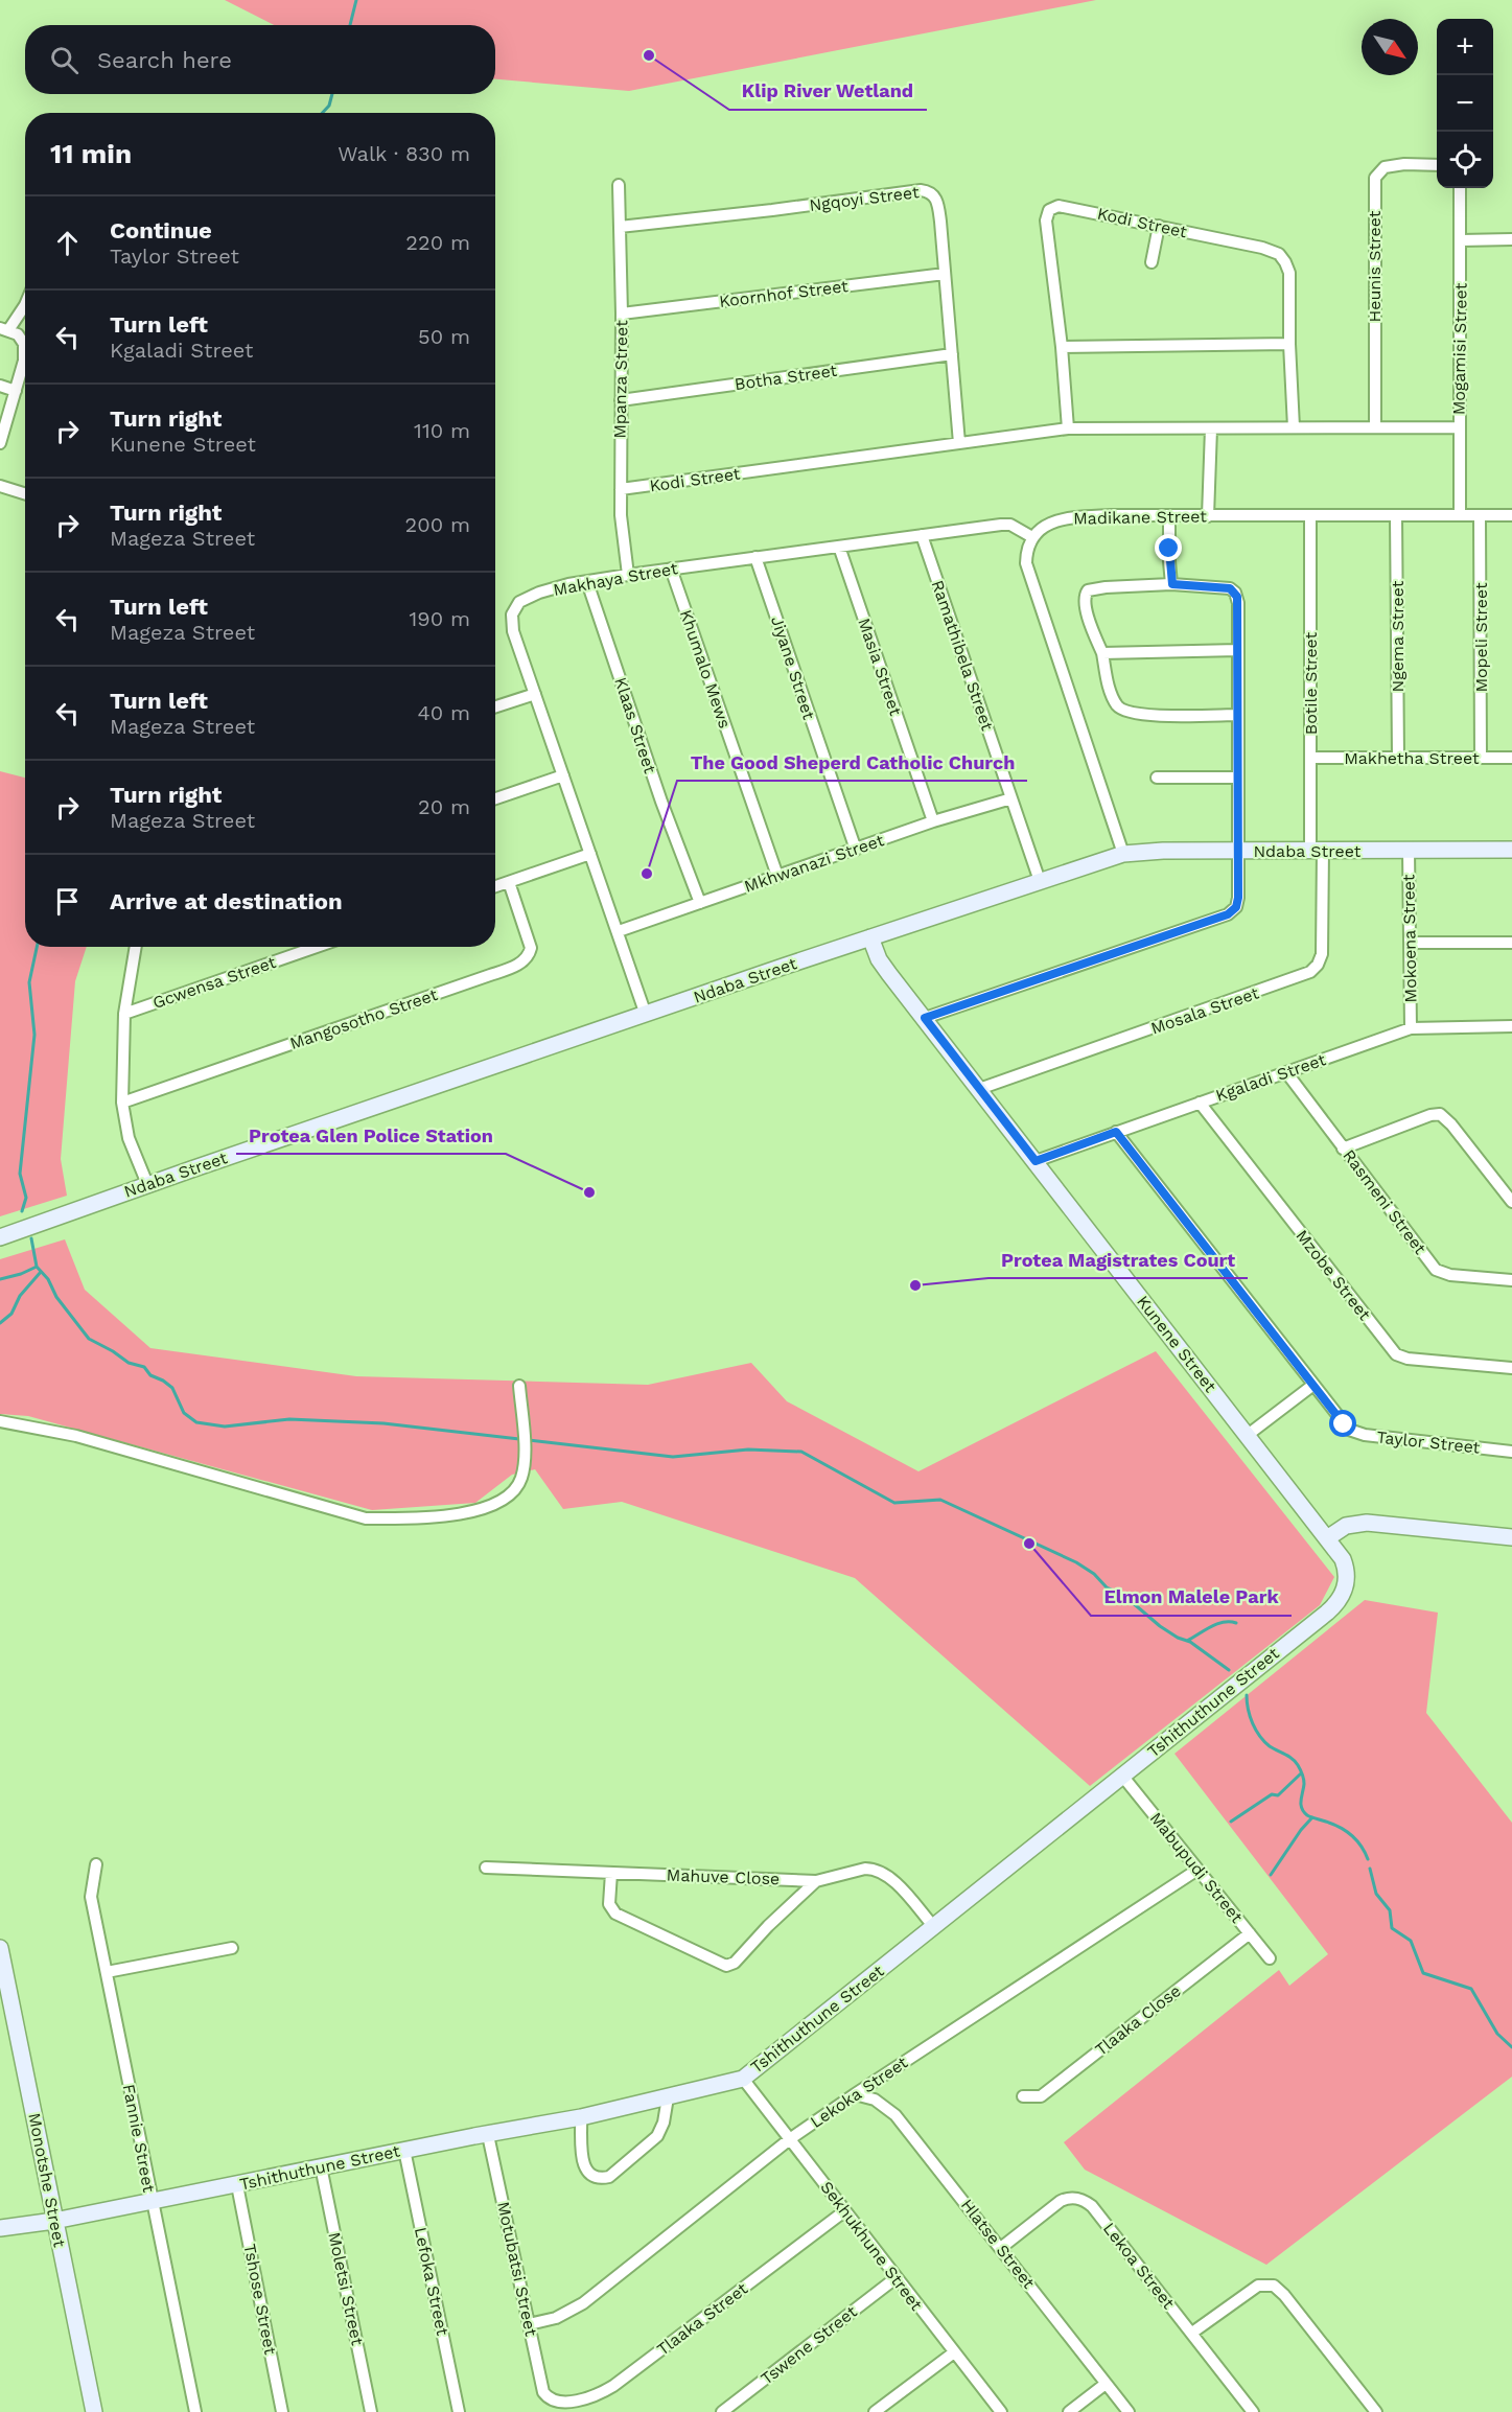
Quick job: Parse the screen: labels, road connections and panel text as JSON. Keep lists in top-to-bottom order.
{
  "streets": {
    "street": [
      "Ngqoyi Street",
      "Kodi Street",
      "Heunis Street",
      "Koornhof Street",
      "Mogamisi Street",
      "Botha Street",
      "Mpanza Street",
      "Madikane Street",
      "Makhaya Street",
      "Ngema Street",
      "Mopeli Street",
      "Ramathibela Street",
      "Masia Street",
      "Jiyane Street",
      "Khumalo Mews",
      "Botile Street",
      "Klaas Street",
      "Makhetha Street",
      "Ndaba Street",
      "Mkhwanazi Street",
      "Mokoena Street",
      "Gcwensa Street",
      "Mosala Street",
      "Mangosotho Street",
      "Kgaladi Street",
      "Rasmeni Street",
      "Mzobe Street",
      "Kunene Street",
      "Taylor Street",
      "Tshithuthune Street",
      "Mabupudi Street",
      "Mahuve Close",
      "Tlaaka Close",
      "Lekoka Street",
      "Fannie Street",
      "Monotshe Street",
      "Hlatse Street",
      "Sekhukhune Street",
      "Lekoa Street",
      "Motubatsi Street",
      "Lefoka Street",
      "Moletsi Street",
      "Tshose Street",
      "Tlaaka Street",
      "Tswene Street"
    ]
  },
  "crossings": [
    ["Ngqoyi Street", "Kodi Street"],
    ["Ngqoyi Street", "Koornhof Street"],
    ["Ngqoyi Street", "Botha Street"],
    ["Ngqoyi Street", "Mpanza Street"],
    ["Kodi Street", "Heunis Street"],
    ["Kodi Street", "Mogamisi Street"],
    ["Kodi Street", "Mpanza Street"],
    ["Koornhof Street", "Mpanza Street"],
    ["Mogamisi Street", "Madikane Street"],
    ["Botha Street", "Mpanza Street"],
    ["Mpanza Street", "Makhaya Street"],
    ["Madikane Street", "Makhaya Street"],
    ["Madikane Street", "Ngema Street"],
    ["Madikane Street", "Mopeli Street"],
    ["Madikane Street", "Botile Street"],
    ["Makhaya Street", "Ramathibela Street"],
    ["Makhaya Street", "Masia Street"],
    ["Makhaya Street", "Jiyane Street"],
    ["Makhaya Street", "Khumalo Mews"],
    ["Makhaya Street", "Klaas Street"],
    ["Makhaya Street", "Ndaba Street"],
    ["Makhaya Street", "Mkhwanazi Street"],
    ["Ngema Street", "Makhetha Street"],
    ["Mopeli Street", "Makhetha Street"],
    ["Ramathibela Street", "Ndaba Street"],
    ["Ramathibela Street", "Mkhwanazi Street"],
    ["Masia Street", "Mkhwanazi Street"],
    ["Jiyane Street", "Mkhwanazi Street"],
    ["Khumalo Mews", "Mkhwanazi Street"],
    ["Botile Street", "Makhetha Street"],
    ["Botile Street", "Ndaba Street"],
    ["Botile Street", "Mosala Street"],
    ["Klaas Street", "Mkhwanazi Street"],
    ["Ndaba Street", "Mokoena Street"],
    ["Ndaba Street", "Mosala Street"],
    ["Ndaba Street", "Kunene Street"],
    ["Mokoena Street", "Kgaladi Street"],
    ["Mosala Street", "Kunene Street"],
    ["Kgaladi Street", "Rasmeni Street"],
    ["Kgaladi Street", "Mzobe Street"],
    ["Kgaladi Street", "Kunene Street"],
    ["Kgaladi Street", "Taylor Street"],
    ["Kunene Street", "Tshithuthune Street"],
    ["Tshithuthune Street", "Mabupudi Street"],
    ["Tshithuthune Street", "Mahuve Close"],
    ["Tshithuthune Street", "Fannie Street"],
    ["Tshithuthune Street", "Monotshe Street"],
    ["Tshithuthune Street", "Sekhukhune Street"],
    ["Tshithuthune Street", "Motubatsi Street"],
    ["Tshithuthune Street", "Lefoka Street"],
    ["Tshithuthune Street", "Moletsi Street"],
    ["Tshithuthune Street", "Tshose Street"],
    ["Mabupudi Street", "Tlaaka Close"],
    ["Mabupudi Street", "Lekoka Street"],
    ["Lekoka Street", "Hlatse Street"],
    ["Lekoka Street", "Sekhukhune Street"],
    ["Lekoka Street", "Motubatsi Street"],
    ["Hlatse Street", "Lekoa Street"],
    ["Sekhukhune Street", "Tlaaka Street"],
    ["Sekhukhune Street", "Tswene Street"],
    ["Motubatsi Street", "Tlaaka Street"]
  ],
  "places": [
    "Klip River Wetland",
    "The Good Sheperd Catholic Church",
    "Protea Glen Police Station",
    "Protea Magistrates Court",
    "Elmon Malele Park"
  ],
  "north": "bottom right",
  "page": {
    "map_buttons": ["+", "−"],
    "search": "Search here",
    "heading": ["11 min", "Walk · 830 m"],
    "list": [
      ["Continue", "Taylor Street", "220 m"],
      ["Turn left", "Kgaladi Street", "50 m"],
      ["Turn right", "Kunene Street", "110 m"],
      ["Turn right", "Mageza Street", "200 m"],
      ["Turn left", "Mageza Street", "190 m"],
      ["Turn left", "Mageza Street", "40 m"],
      ["Turn right", "Mageza Street", "20 m"],
      "Arrive at destination"
    ]
  }
}
